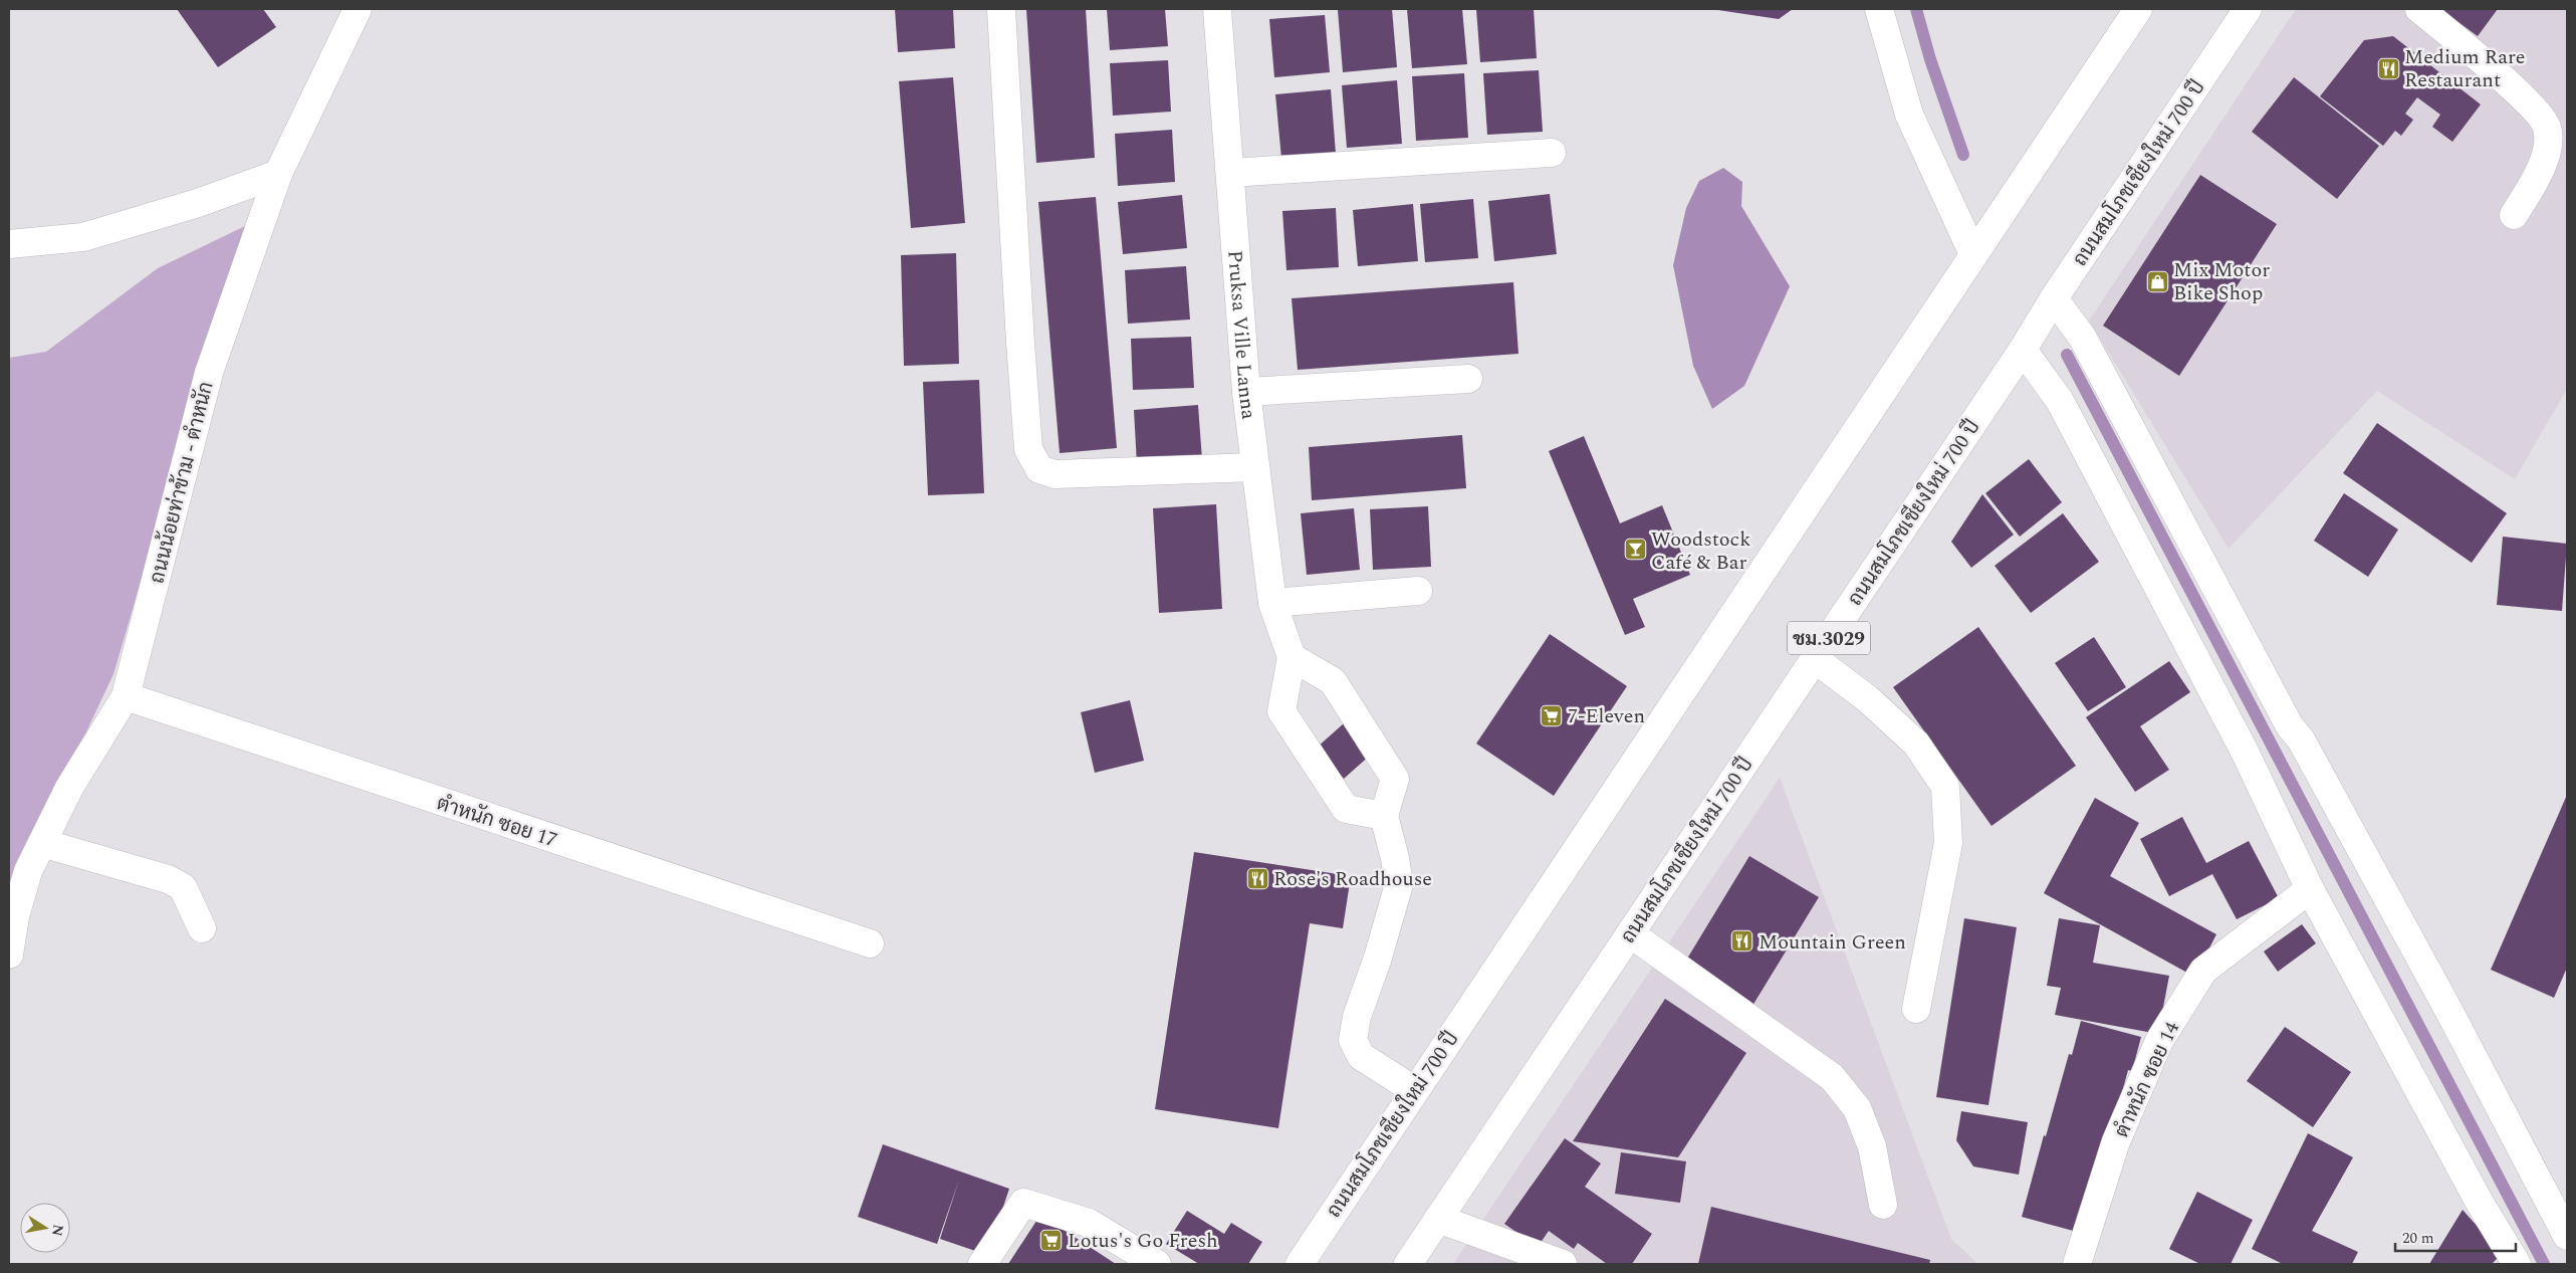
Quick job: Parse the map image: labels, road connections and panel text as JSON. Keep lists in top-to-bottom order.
{
  "streets": {
    "street": [
      "ถนนสมโภชเชียงใหม่ 700 ปี",
      "Pruksa Ville Lanna",
      "ถนนน้อยท่าข้าม - ตำหนัก",
      "ชม.3029",
      "ตำหนัก ซอย 17",
      "ตำหนัก ซอย 14"
    ]
  },
  "crossings": [
    ["ถนนน้อยท่าข้าม - ตำหนัก", "ตำหนัก ซอย 17"]
  ],
  "places": {
    "restaurant": ["Medium Rare Restaurant", "Rose's Roadhouse", "Mountain Green"],
    "shop": ["Mix Motor Bike Shop"],
    "bar": ["Woodstock Café & Bar"],
    "supermarket": ["7-Eleven", "Lotus's Go Fresh"]
  },
  "scale_bar": "20 m",
  "north": "right"
}
